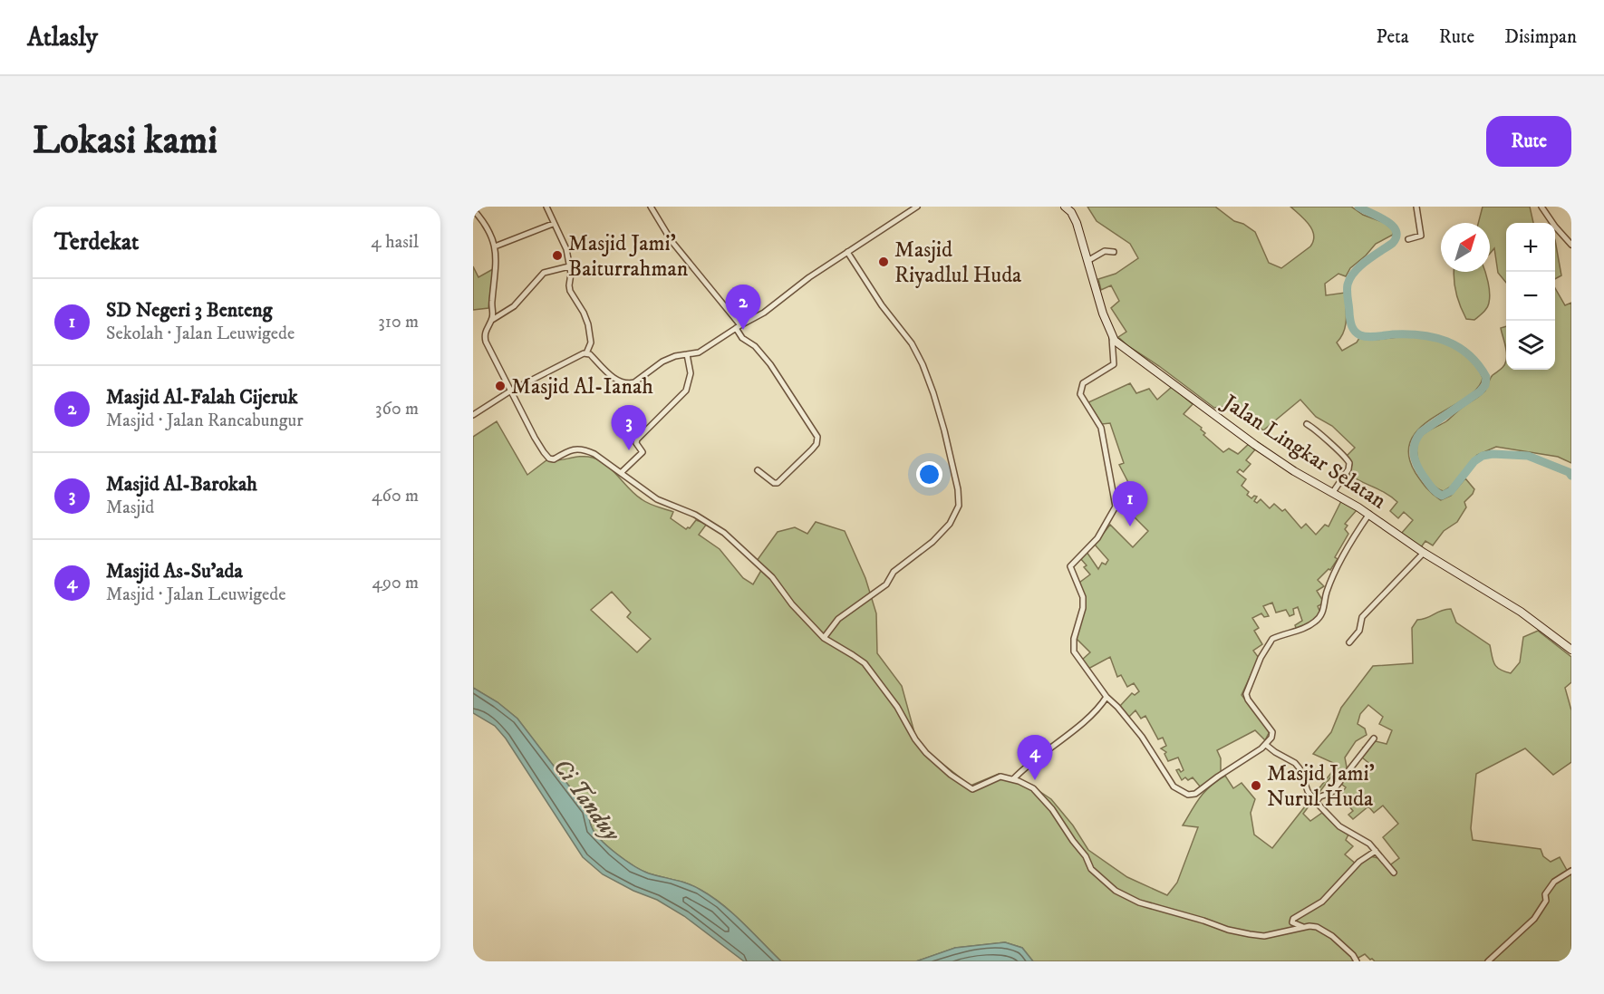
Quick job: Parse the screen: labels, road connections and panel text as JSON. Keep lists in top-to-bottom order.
{
  "streets": {
    "street": ["Jalan Lingkar Selatan"]
  },
  "water": ["Ci Tanduy"],
  "places": [
    "Masjid Jami' Baiturrahman",
    "Masjid Riyadlul Huda",
    "Masjid Al-Ianah",
    "Masjid Jami' Nurul Huda"
  ],
  "north": "top right",
  "page": {
    "header": "Atlasly",
    "nav": ["Peta", "Rute", "Disimpan"],
    "buttons": "Rute",
    "title": "Lokasi kami",
    "heading": ["Terdekat", "4 hasil"],
    "map_buttons": ["+", "−"],
    "list": [
      {
        "mark": "1",
        "name": "SD Negeri 3 Benteng",
        "note": "Sekolah · Jalan Leuwigede",
        "value": "310 m"
      },
      {
        "mark": "2",
        "name": "Masjid Al-Falah Cijeruk",
        "note": "Masjid · Jalan Rancabungur",
        "value": "360 m"
      },
      {
        "mark": "3",
        "name": "Masjid Al-Barokah",
        "note": "Masjid",
        "value": "460 m"
      },
      {
        "mark": "4",
        "name": "Masjid As-Su'ada",
        "note": "Masjid · Jalan Leuwigede",
        "value": "490 m"
      }
    ],
    "pins": [
      "2",
      "3",
      "1",
      "4"
    ]
  }
}
